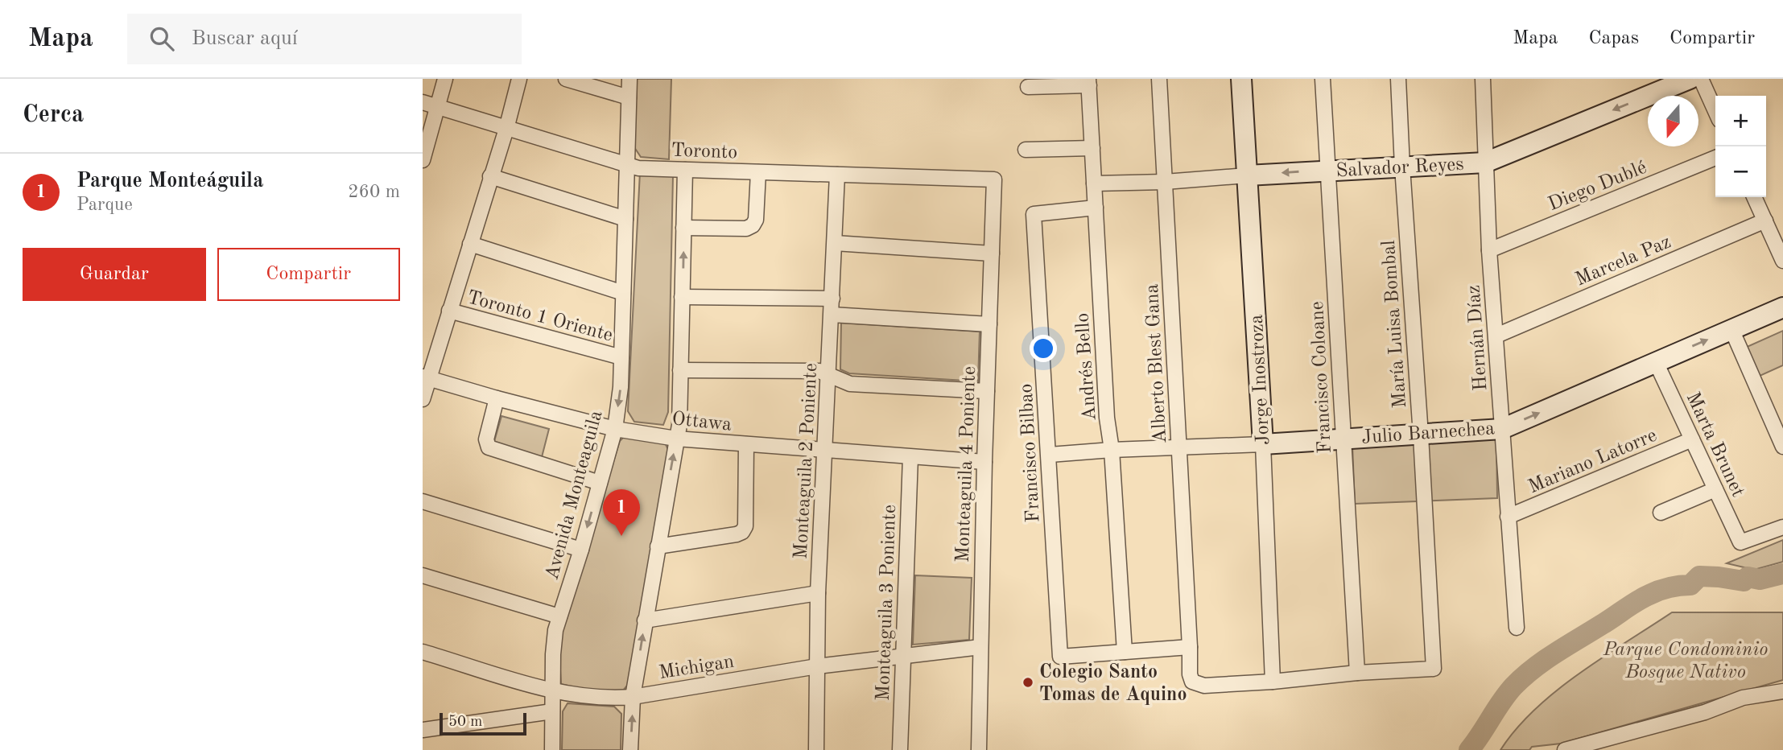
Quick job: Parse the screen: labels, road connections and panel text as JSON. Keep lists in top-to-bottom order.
{
  "streets": {
    "street": [
      "Toronto",
      "Salvador Reyes",
      "Diego Dublé",
      "Marcela Paz",
      "Toronto 1 Oriente",
      "María Luisa Bombal",
      "Hernán Díaz",
      "Alberto Blest Gana",
      "Andrés Bello",
      "Francisco Coloane",
      "Jorge Inostroza",
      "Ottawa",
      "Julio Barnechea",
      "Marta Brunet",
      "Francisco Bilbao",
      "Mariano Latorre",
      "Monteaguila 2 Poniente",
      "Monteaguila 4 Poniente",
      "Avenida Monteaguila",
      "Monteaguila 3 Poniente",
      "Michigan"
    ]
  },
  "crossings": [
    ["Toronto", "Monteaguila 2 Poniente"],
    ["Toronto", "Monteaguila 4 Poniente"],
    ["Toronto", "Avenida Monteaguila"],
    ["Salvador Reyes", "María Luisa Bombal"],
    ["Salvador Reyes", "Hernán Díaz"],
    ["Salvador Reyes", "Alberto Blest Gana"],
    ["Salvador Reyes", "Andrés Bello"],
    ["Salvador Reyes", "Francisco Coloane"],
    ["Salvador Reyes", "Jorge Inostroza"],
    ["Diego Dublé", "Hernán Díaz"],
    ["Marcela Paz", "Hernán Díaz"],
    ["Toronto 1 Oriente", "Avenida Monteaguila"],
    ["María Luisa Bombal", "Francisco Coloane"],
    ["María Luisa Bombal", "Julio Barnechea"],
    ["Hernán Díaz", "Julio Barnechea"],
    ["Hernán Díaz", "Mariano Latorre"],
    ["Alberto Blest Gana", "Jorge Inostroza"],
    ["Alberto Blest Gana", "Julio Barnechea"],
    ["Andrés Bello", "Julio Barnechea"],
    ["Andrés Bello", "Francisco Bilbao"],
    ["Francisco Coloane", "Julio Barnechea"],
    ["Jorge Inostroza", "Julio Barnechea"],
    ["Ottawa", "Monteaguila 2 Poniente"],
    ["Ottawa", "Monteaguila 4 Poniente"],
    ["Ottawa", "Avenida Monteaguila"],
    ["Ottawa", "Monteaguila 3 Poniente"],
    ["Julio Barnechea", "Marta Brunet"],
    ["Julio Barnechea", "Francisco Bilbao"],
    ["Marta Brunet", "Mariano Latorre"],
    ["Monteaguila 2 Poniente", "Michigan"],
    ["Monteaguila 4 Poniente", "Michigan"],
    ["Avenida Monteaguila", "Michigan"],
    ["Monteaguila 3 Poniente", "Michigan"]
  ],
  "one_way": ["Salvador Reyes"],
  "parks": ["Parque Condominio Bosque Nativo"],
  "places": ["Colegio Santo Tomas de Aquino"],
  "scale_bar": "50 m",
  "north": "bottom",
  "page": {
    "header": "Mapa",
    "search": "Buscar aquí",
    "nav": ["Mapa", "Capas", "Compartir"],
    "heading": "Cerca",
    "map_buttons": ["+", "−"],
    "list": [
      {
        "mark": "1",
        "name": "Parque Monteáguila",
        "note": "Parque",
        "value": "260 m"
      }
    ],
    "buttons": ["Guardar", "Compartir"],
    "pins": "1",
    "scale": "50 m"
  }
}
